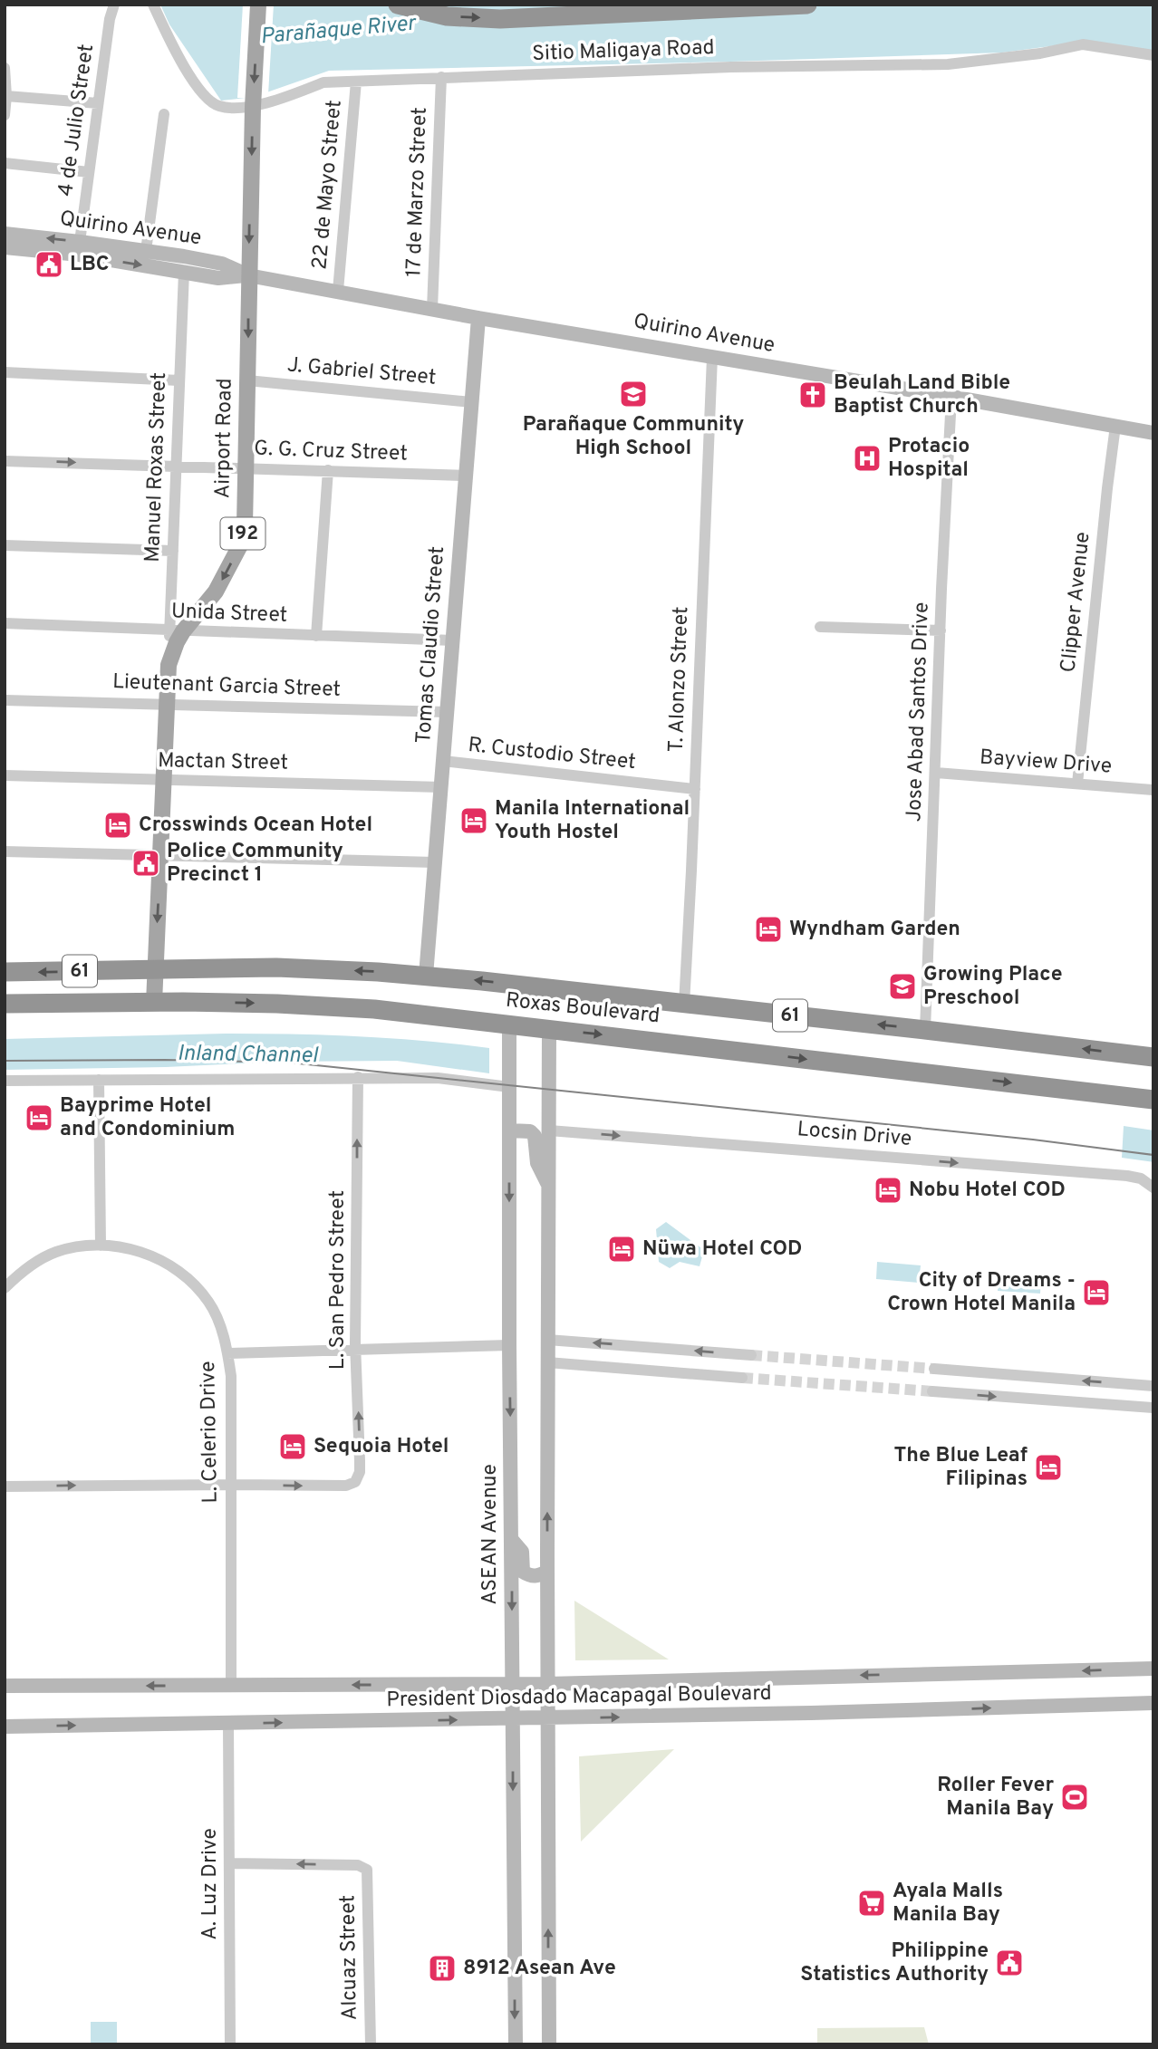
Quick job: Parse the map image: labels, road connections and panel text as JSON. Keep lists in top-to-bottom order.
{
  "streets": {
    "highway": ["61", "Roxas Boulevard"],
    "main road": [
      "Quirino Avenue",
      "Airport Road",
      "192",
      "Tomas Claudio Street",
      "ASEAN Avenue",
      "President Diosdado Macapagal Boulevard"
    ],
    "street": [
      "Sitio Maligaya Road",
      "4 de Julio Street",
      "22 de Mayo Street",
      "17 de Marzo Street",
      "J. Gabriel Street",
      "G. G. Cruz Street",
      "Manuel Roxas Street",
      "Clipper Avenue",
      "Unida Street",
      "T. Alonzo Street",
      "Lieutenant Garcia Street",
      "Jose Abad Santos Drive",
      "R. Custodio Street",
      "Mactan Street",
      "Bayview Drive",
      "Locsin Drive",
      "L. San Pedro Street",
      "L. Celerio Drive",
      "A. Luz Drive",
      "Alcuaz Street"
    ]
  },
  "crossings": [
    ["Sitio Maligaya Road", "22 de Mayo Street"],
    ["Sitio Maligaya Road", "17 de Marzo Street"],
    ["Sitio Maligaya Road", "Airport Road"],
    ["4 de Julio Street", "Quirino Avenue"],
    ["22 de Mayo Street", "Quirino Avenue"],
    ["17 de Marzo Street", "Quirino Avenue"],
    ["Quirino Avenue", "Airport Road"],
    ["Quirino Avenue", "Manuel Roxas Street"],
    ["Quirino Avenue", "Clipper Avenue"],
    ["Quirino Avenue", "Tomas Claudio Street"],
    ["Quirino Avenue", "T. Alonzo Street"],
    ["Quirino Avenue", "Jose Abad Santos Drive"],
    ["J. Gabriel Street", "Airport Road"],
    ["J. Gabriel Street", "Tomas Claudio Street"],
    ["Airport Road", "G. G. Cruz Street"],
    ["Airport Road", "Manuel Roxas Street"],
    ["Airport Road", "Unida Street"],
    ["Airport Road", "Lieutenant Garcia Street"],
    ["Airport Road", "Mactan Street"],
    ["Airport Road", "Roxas Boulevard"],
    ["G. G. Cruz Street", "Manuel Roxas Street"],
    ["G. G. Cruz Street", "Tomas Claudio Street"],
    ["Manuel Roxas Street", "Unida Street"],
    ["Clipper Avenue", "Bayview Drive"],
    ["Unida Street", "Tomas Claudio Street"],
    ["Tomas Claudio Street", "Lieutenant Garcia Street"],
    ["Tomas Claudio Street", "R. Custodio Street"],
    ["Tomas Claudio Street", "Mactan Street"],
    ["Tomas Claudio Street", "Roxas Boulevard"],
    ["T. Alonzo Street", "R. Custodio Street"],
    ["T. Alonzo Street", "Roxas Boulevard"],
    ["Jose Abad Santos Drive", "Bayview Drive"],
    ["Jose Abad Santos Drive", "Roxas Boulevard"],
    ["Roxas Boulevard", "ASEAN Avenue"],
    ["L. San Pedro Street", "L. Celerio Drive"],
    ["L. Celerio Drive", "President Diosdado Macapagal Boulevard"],
    ["ASEAN Avenue", "President Diosdado Macapagal Boulevard"],
    ["President Diosdado Macapagal Boulevard", "A. Luz Drive"],
    ["A. Luz Drive", "Alcuaz Street"]
  ],
  "one_way": ["Airport Road", "Locsin Drive", "L. San Pedro Street"],
  "water": ["Parañaque River", "Inland Channel"],
  "places": {
    "public building": ["LBC", "Police Community Precinct 1", "Philippine Statistics Authority"],
    "school or university": ["Parañaque Community High School", "Growing Place Preschool"],
    "church": ["Beulah Land Bible Baptist Church"],
    "hospital": ["Protacio Hospital"],
    "hotel": [
      "Manila International Youth Hostel",
      "Crosswinds Ocean Hotel",
      "Wyndham Garden",
      "Bayprime Hotel and Condominium",
      "Nobu Hotel COD",
      "Nüwa Hotel COD",
      "City of Dreams - Crown Hotel Manila",
      "Sequoia Hotel",
      "The Blue Leaf Filipinas"
    ],
    "sports": ["Roller Fever Manila Bay"],
    "supermarket": ["Ayala Malls Manila Bay"],
    "building": ["8912 Asean Ave"]
  }
}
